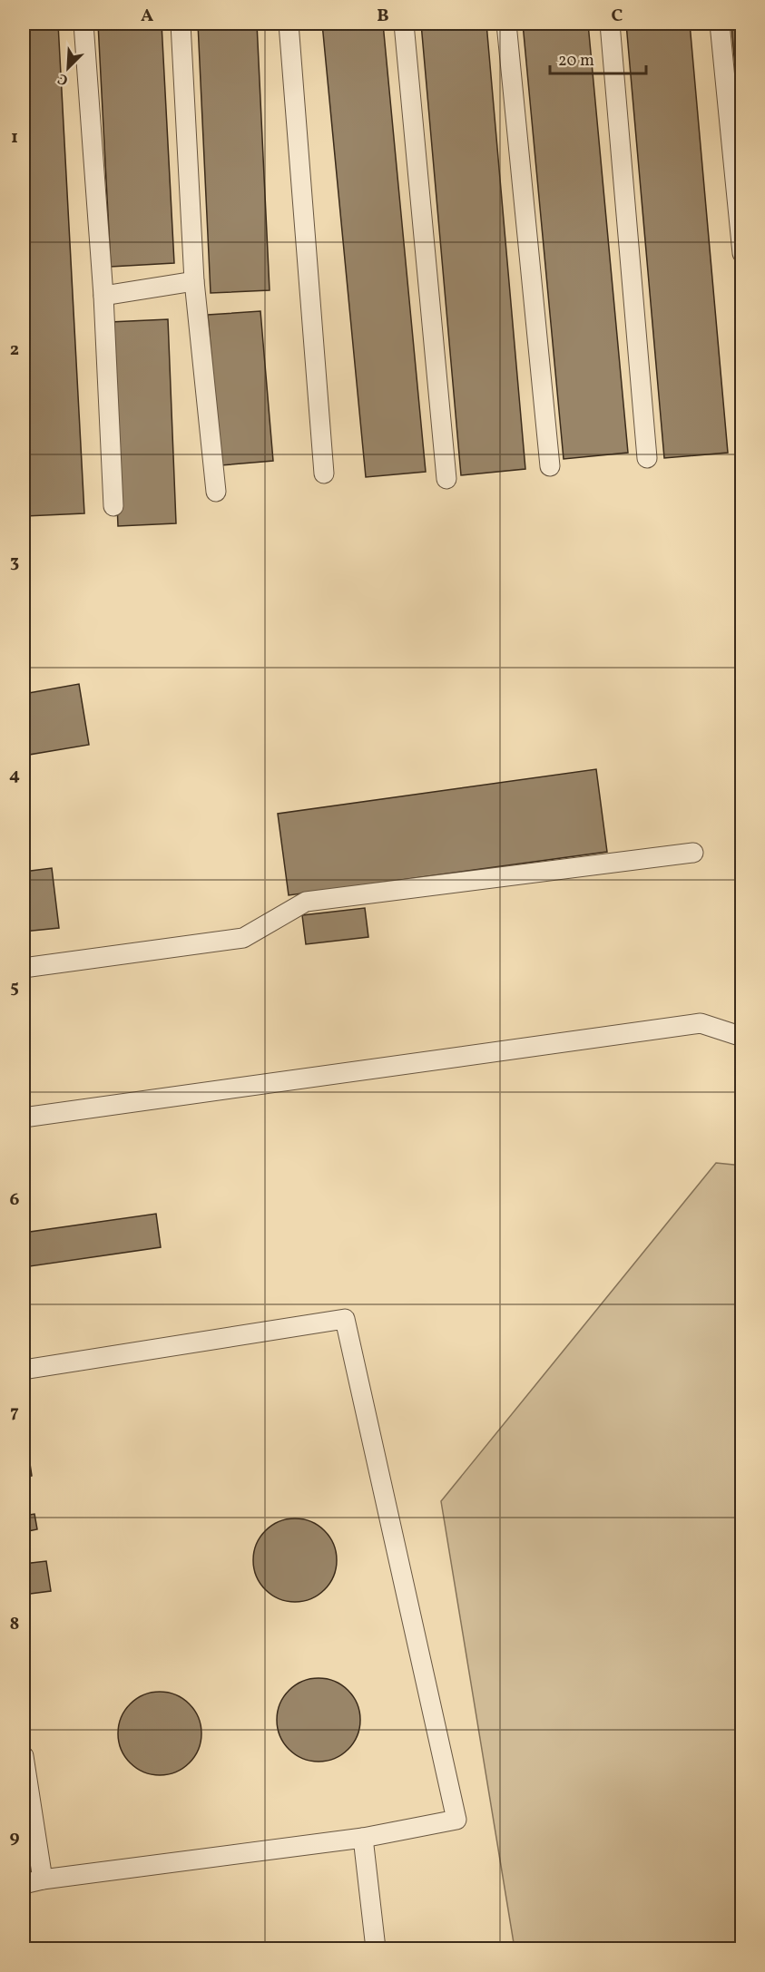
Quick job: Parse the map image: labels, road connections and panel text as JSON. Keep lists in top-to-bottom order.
{
  "scale_bar": "20 m",
  "north": "bottom left",
  "grid": {
    "columns": ["A", "B", "C"],
    "rows": [
      "1",
      "2",
      "3",
      "4",
      "5",
      "6",
      "7",
      "8",
      "9"
    ]
  }
}
